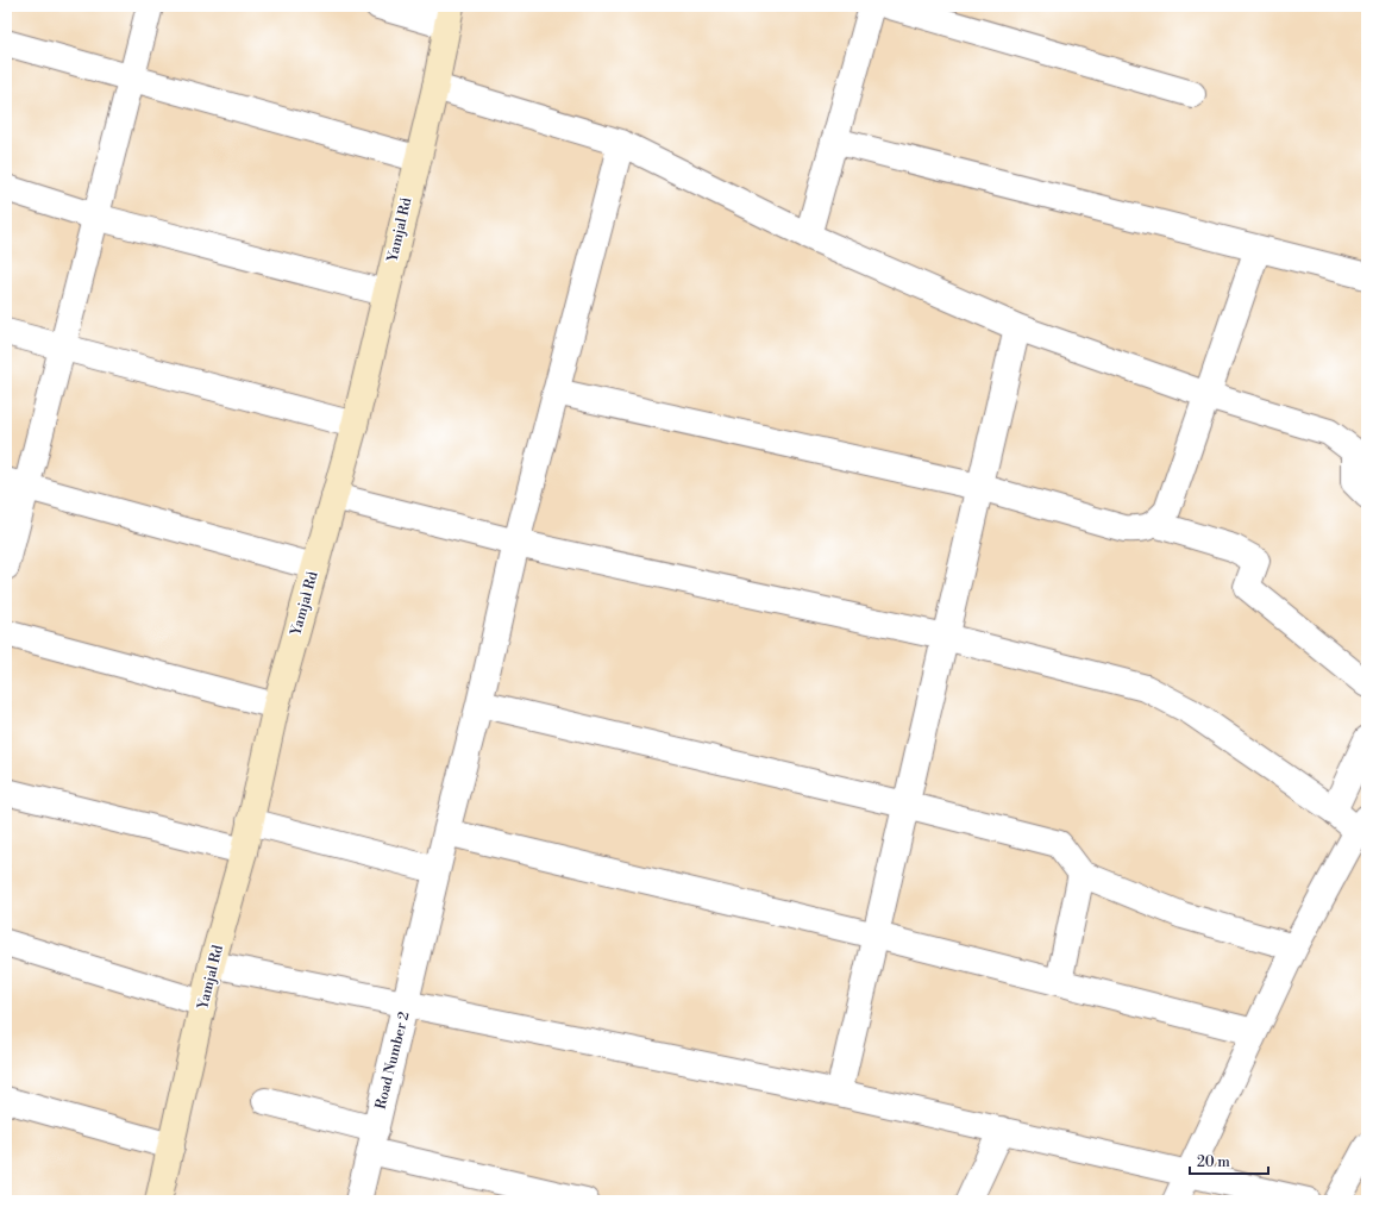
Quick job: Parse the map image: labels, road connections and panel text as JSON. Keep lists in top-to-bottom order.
{
  "streets": {
    "main road": ["Yamjal Rd"],
    "street": ["Road Number 2"]
  },
  "crossings": [
    ["Yamjal Rd", "Road Number 2"]
  ],
  "scale_bar": "20 m"
}
